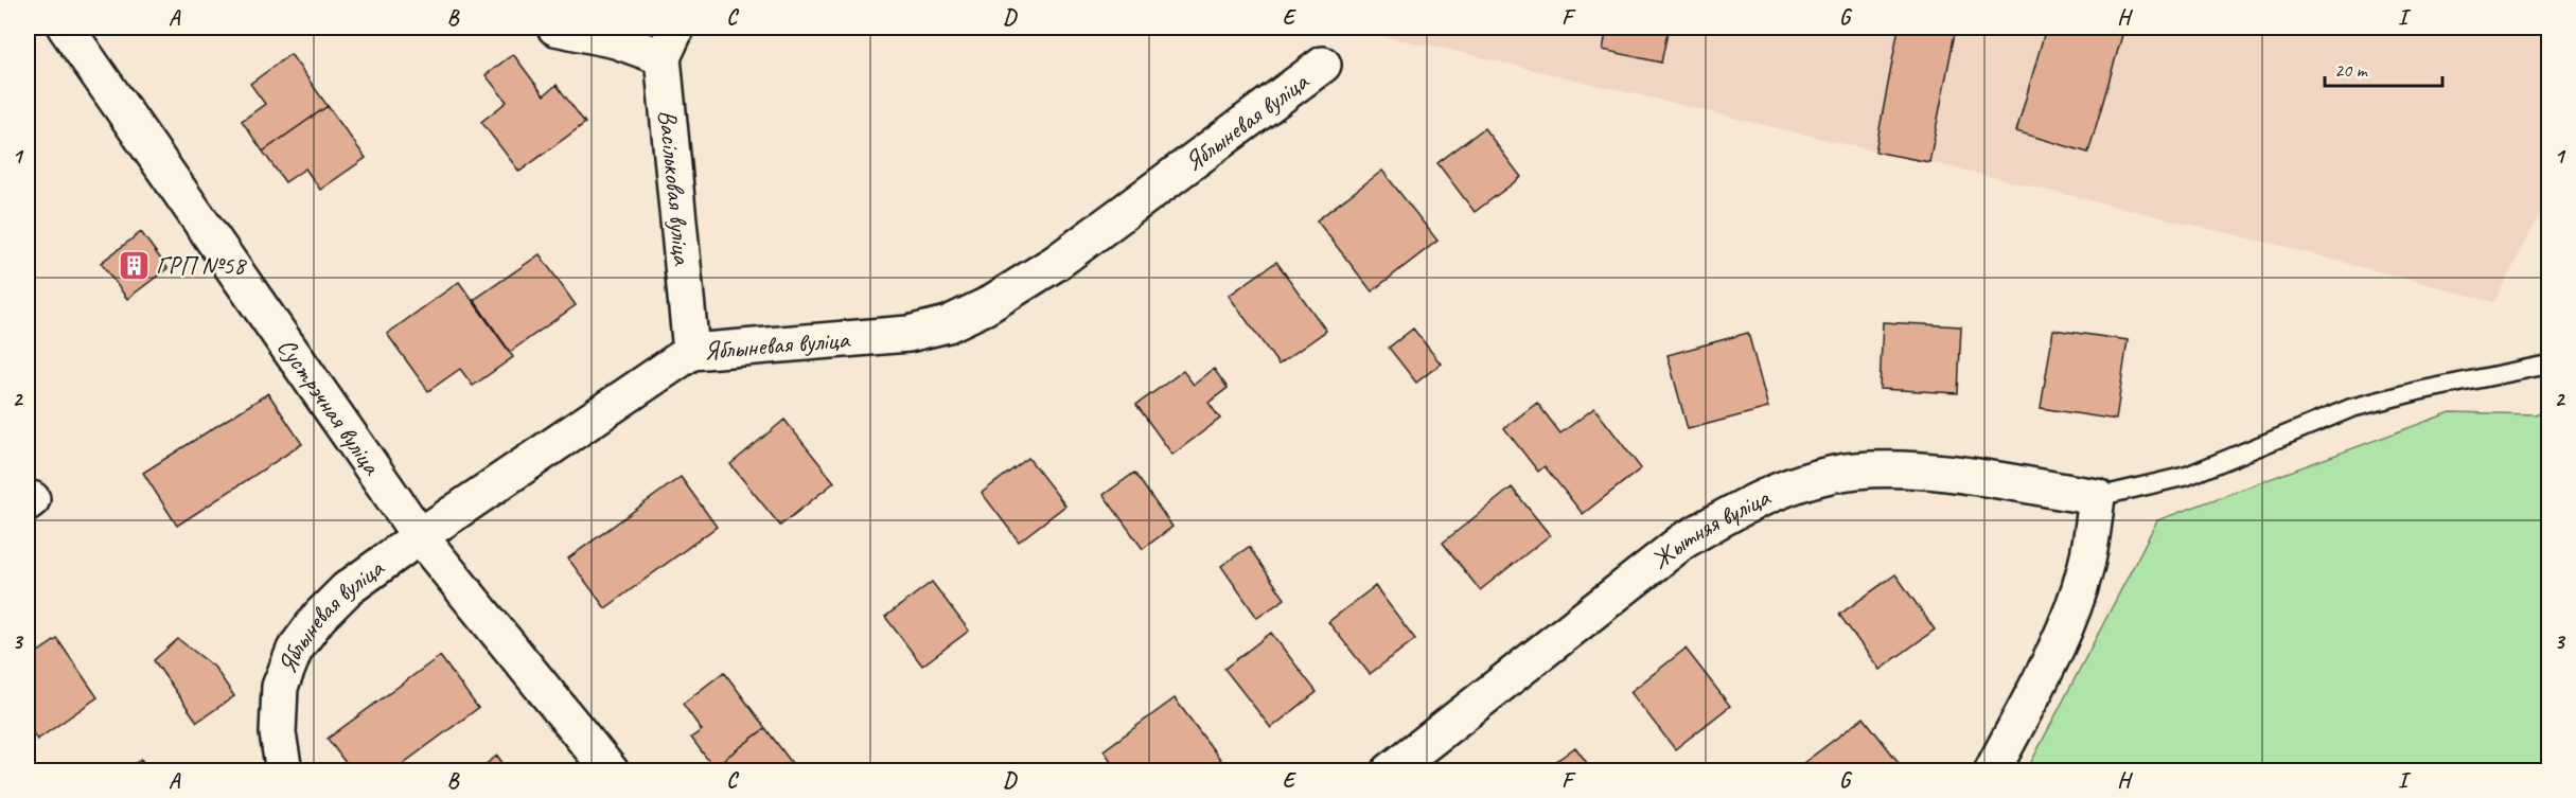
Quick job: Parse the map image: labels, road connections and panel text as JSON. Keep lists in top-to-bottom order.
{
  "streets": {
    "street": [
      "Яблыневая вуліца",
      "Васільковая вуліца",
      "Сустрэчная вуліца",
      "Жытняя вуліца"
    ]
  },
  "crossings": [
    ["Яблыневая вуліца", "Васільковая вуліца"],
    ["Яблыневая вуліца", "Сустрэчная вуліца"]
  ],
  "places": {
    "building": ["ГРП №58"]
  },
  "scale_bar": "20 m",
  "grid": {
    "columns": [
      "A",
      "B",
      "C",
      "D",
      "E",
      "F",
      "G",
      "H",
      "I"
    ],
    "rows": ["1", "2", "3"]
  }
}
